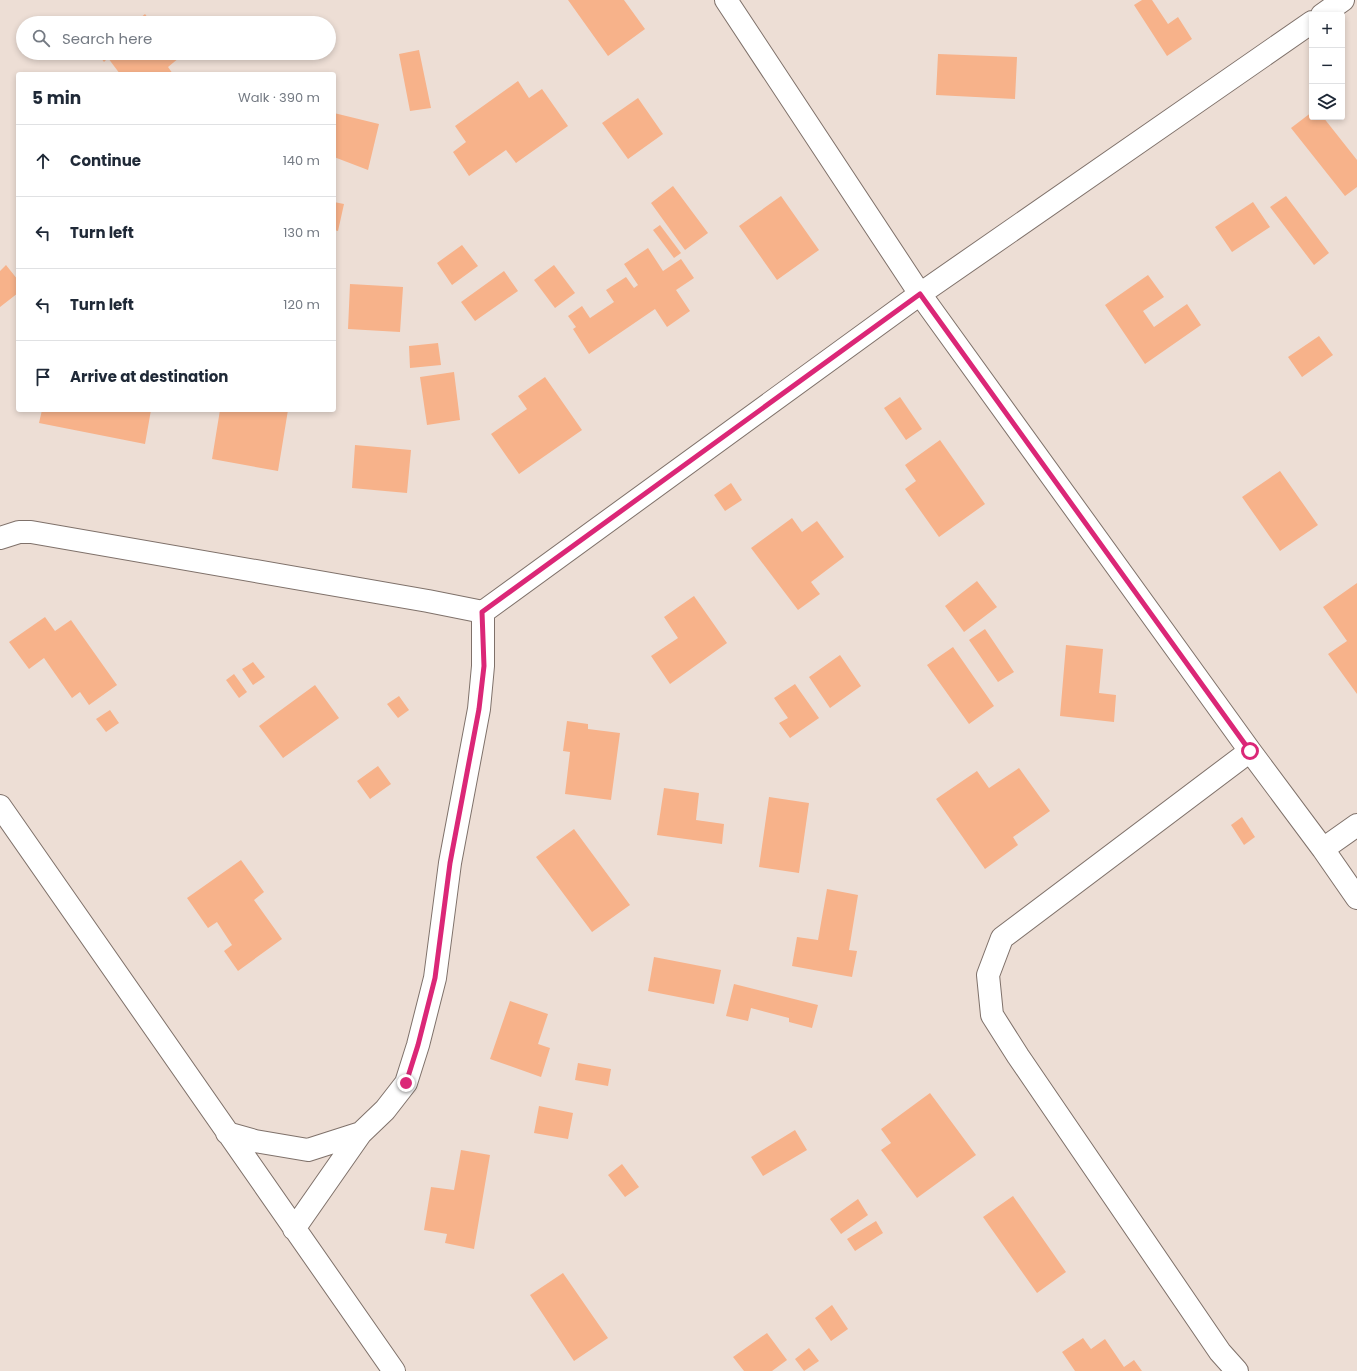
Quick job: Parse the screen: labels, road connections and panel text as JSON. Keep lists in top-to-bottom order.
{
  "page": {
    "map_buttons": ["+", "−"],
    "search": "Search here",
    "heading": ["5 min", "Walk · 390 m"],
    "list": [
      ["Continue", "140 m"],
      ["Turn left", "130 m"],
      ["Turn left", "120 m"],
      "Arrive at destination"
    ]
  }
}
